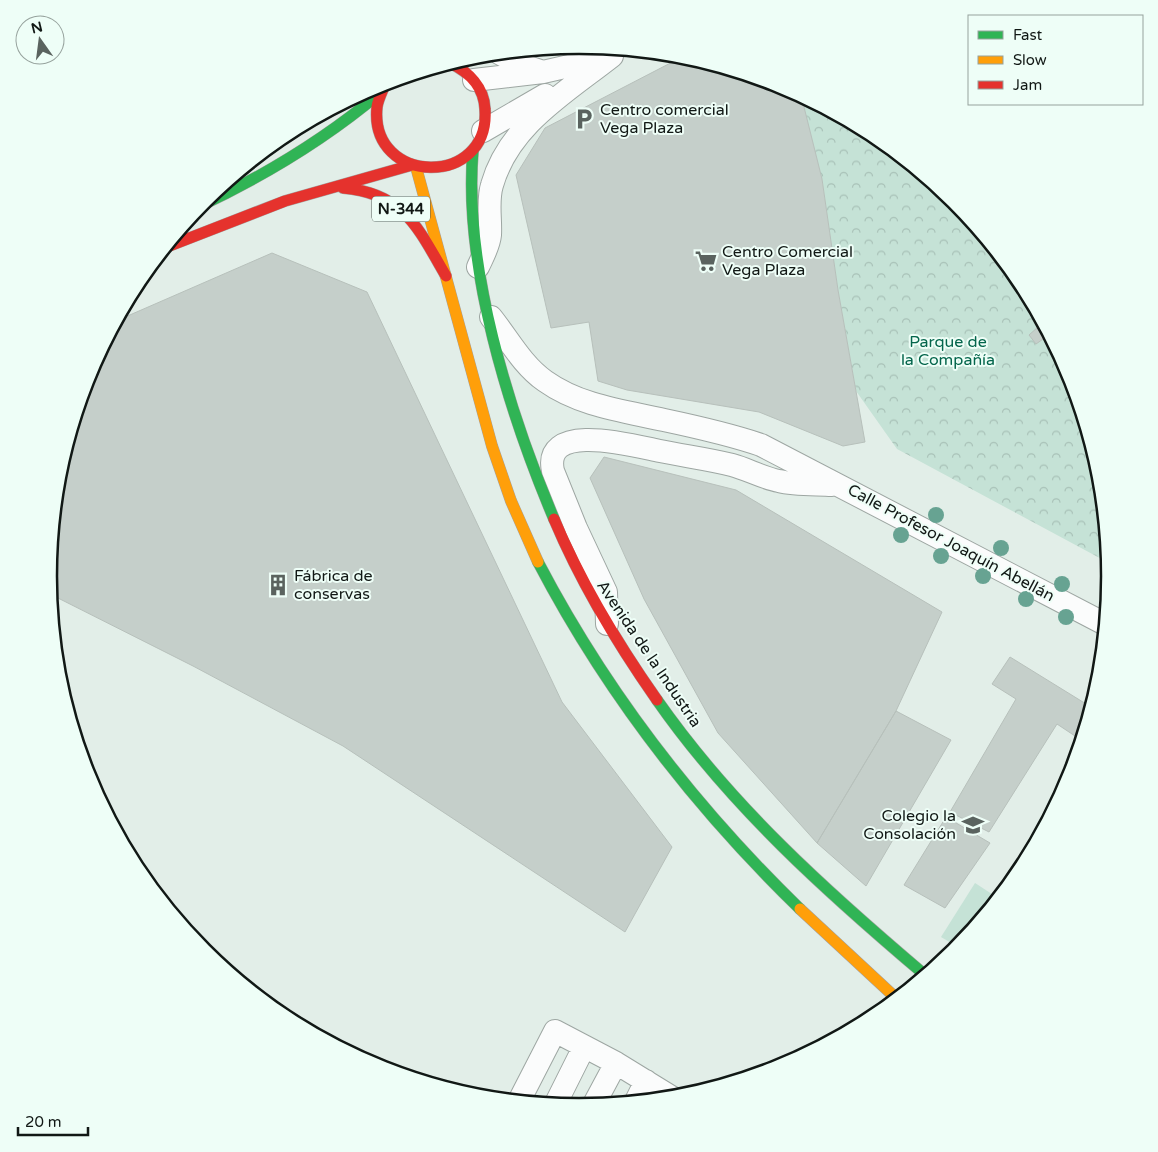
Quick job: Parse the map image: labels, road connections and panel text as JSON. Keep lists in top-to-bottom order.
{
  "streets": {
    "main road": ["N-344", "Avenida de la Industria"],
    "street": ["Calle Profesor Joaquín Abellán"]
  },
  "crossings": [
    ["Calle Profesor Joaquín Abellán", "Avenida de la Industria"]
  ],
  "parks": ["Parque de la Compañía"],
  "places": {
    "parking": ["Centro comercial Vega Plaza"],
    "supermarket": ["Centro Comercial Vega Plaza"],
    "building": ["Fábrica de conservas"],
    "school or university": ["Colegio la Consolación"]
  },
  "legend": ["Fast", "Slow", "Jam"],
  "scale_bar": "20 m",
  "north": "top"
}
